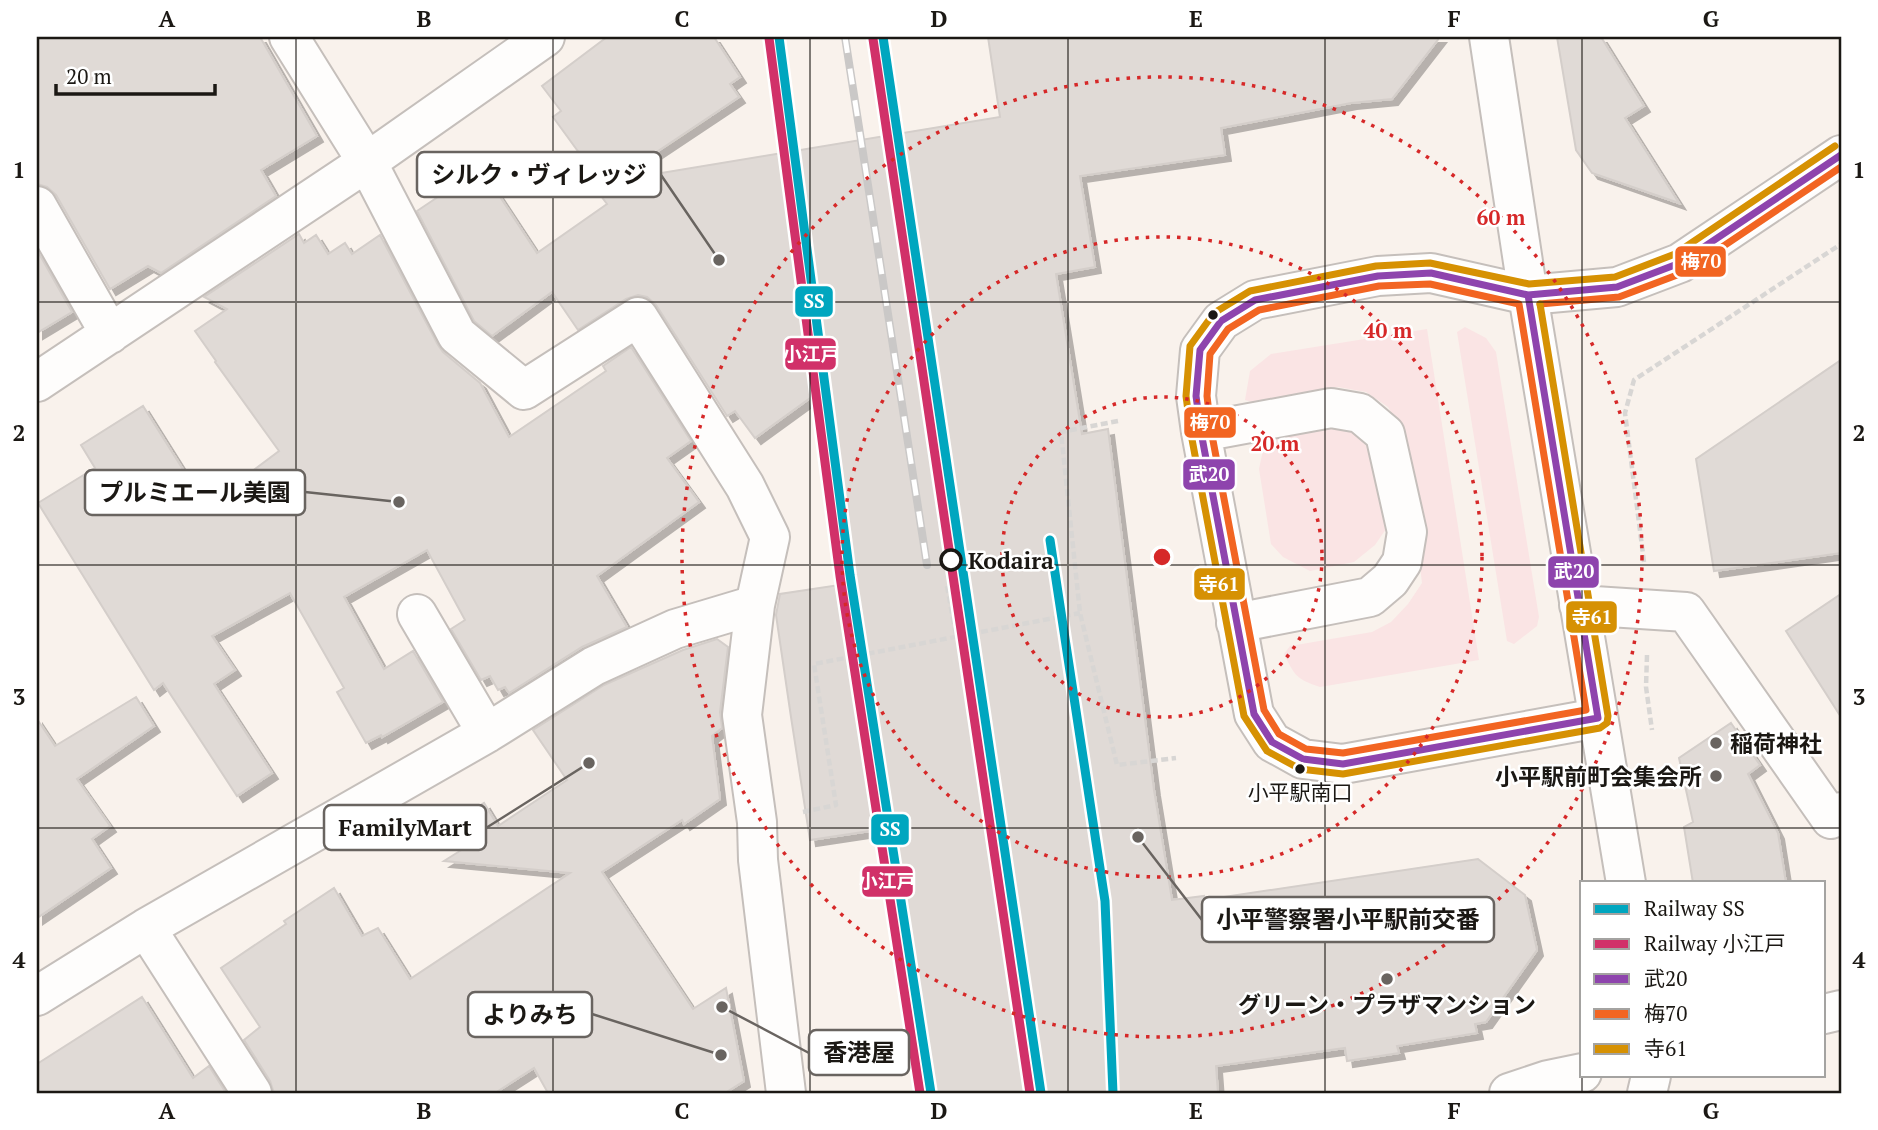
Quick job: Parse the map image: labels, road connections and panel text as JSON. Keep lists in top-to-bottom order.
{
  "places": [
    "シルク・ヴィレッジ",
    "プルミエール美園",
    "Kodaira",
    "稲荷神社",
    "FamilyMart",
    "小平駅南口",
    "小平駅前町会集会所",
    "小平警察署小平駅前交番",
    "グリーン・プラザマンション",
    "香港屋",
    "よりみち"
  ],
  "lines": [
    "rail line SS",
    "rail line 小江戸",
    "transit line 寺61",
    "transit line 武20",
    "transit line 梅70"
  ],
  "legend": [
    "Railway SS",
    "Railway 小江戸",
    "武20",
    "梅70",
    "寺61"
  ],
  "scale_bar": "20 m",
  "grid": {
    "columns": [
      "A",
      "B",
      "C",
      "D",
      "E",
      "F",
      "G"
    ],
    "rows": [
      "1",
      "2",
      "3",
      "4"
    ]
  },
  "rings": ["60 m", "40 m", "20 m"]
}
